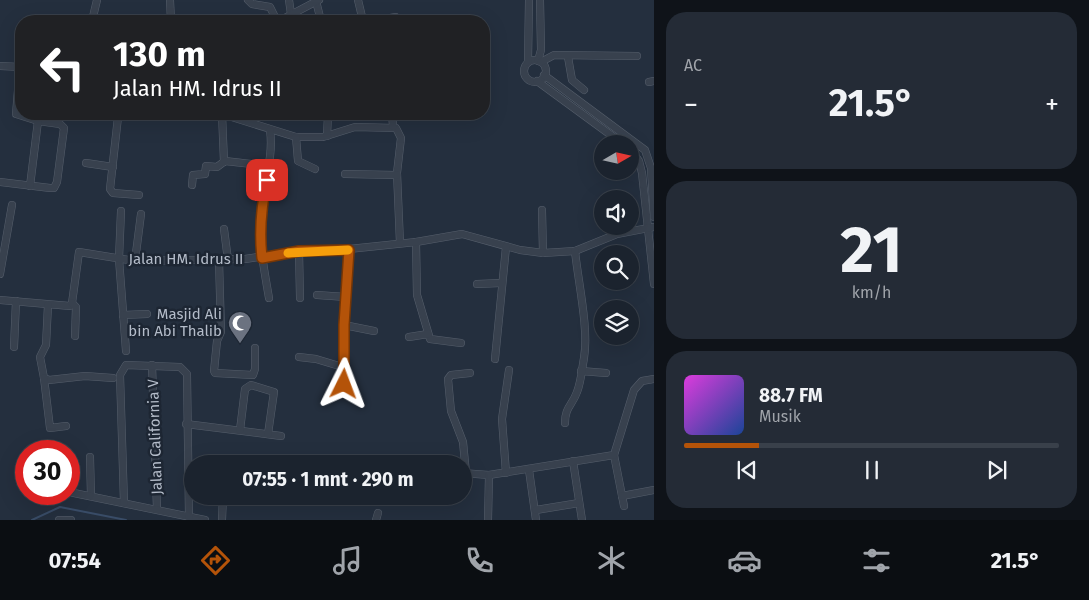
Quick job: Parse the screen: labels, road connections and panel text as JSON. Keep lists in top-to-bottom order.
{
  "streets": {
    "street": ["Jalan HM. Idrus II", "Jalan California V"]
  },
  "places": {
    "mosque": ["Masjid Ali bin Abi Thalib"]
  },
  "north": "right",
  "page": {
    "tile": [
      "AC",
      ["21", "km/h"]
    ],
    "turn": ["130 m", "Jalan HM. Idrus II"],
    "heat": ["−", "21.5°", "+"],
    "song": ["88.7 FM", "Musik"],
    "limit": "30",
    "trip": "07:55 · 1 mnt · 290 m",
    "tabs": ["07:54", "21.5°"]
  }
}
